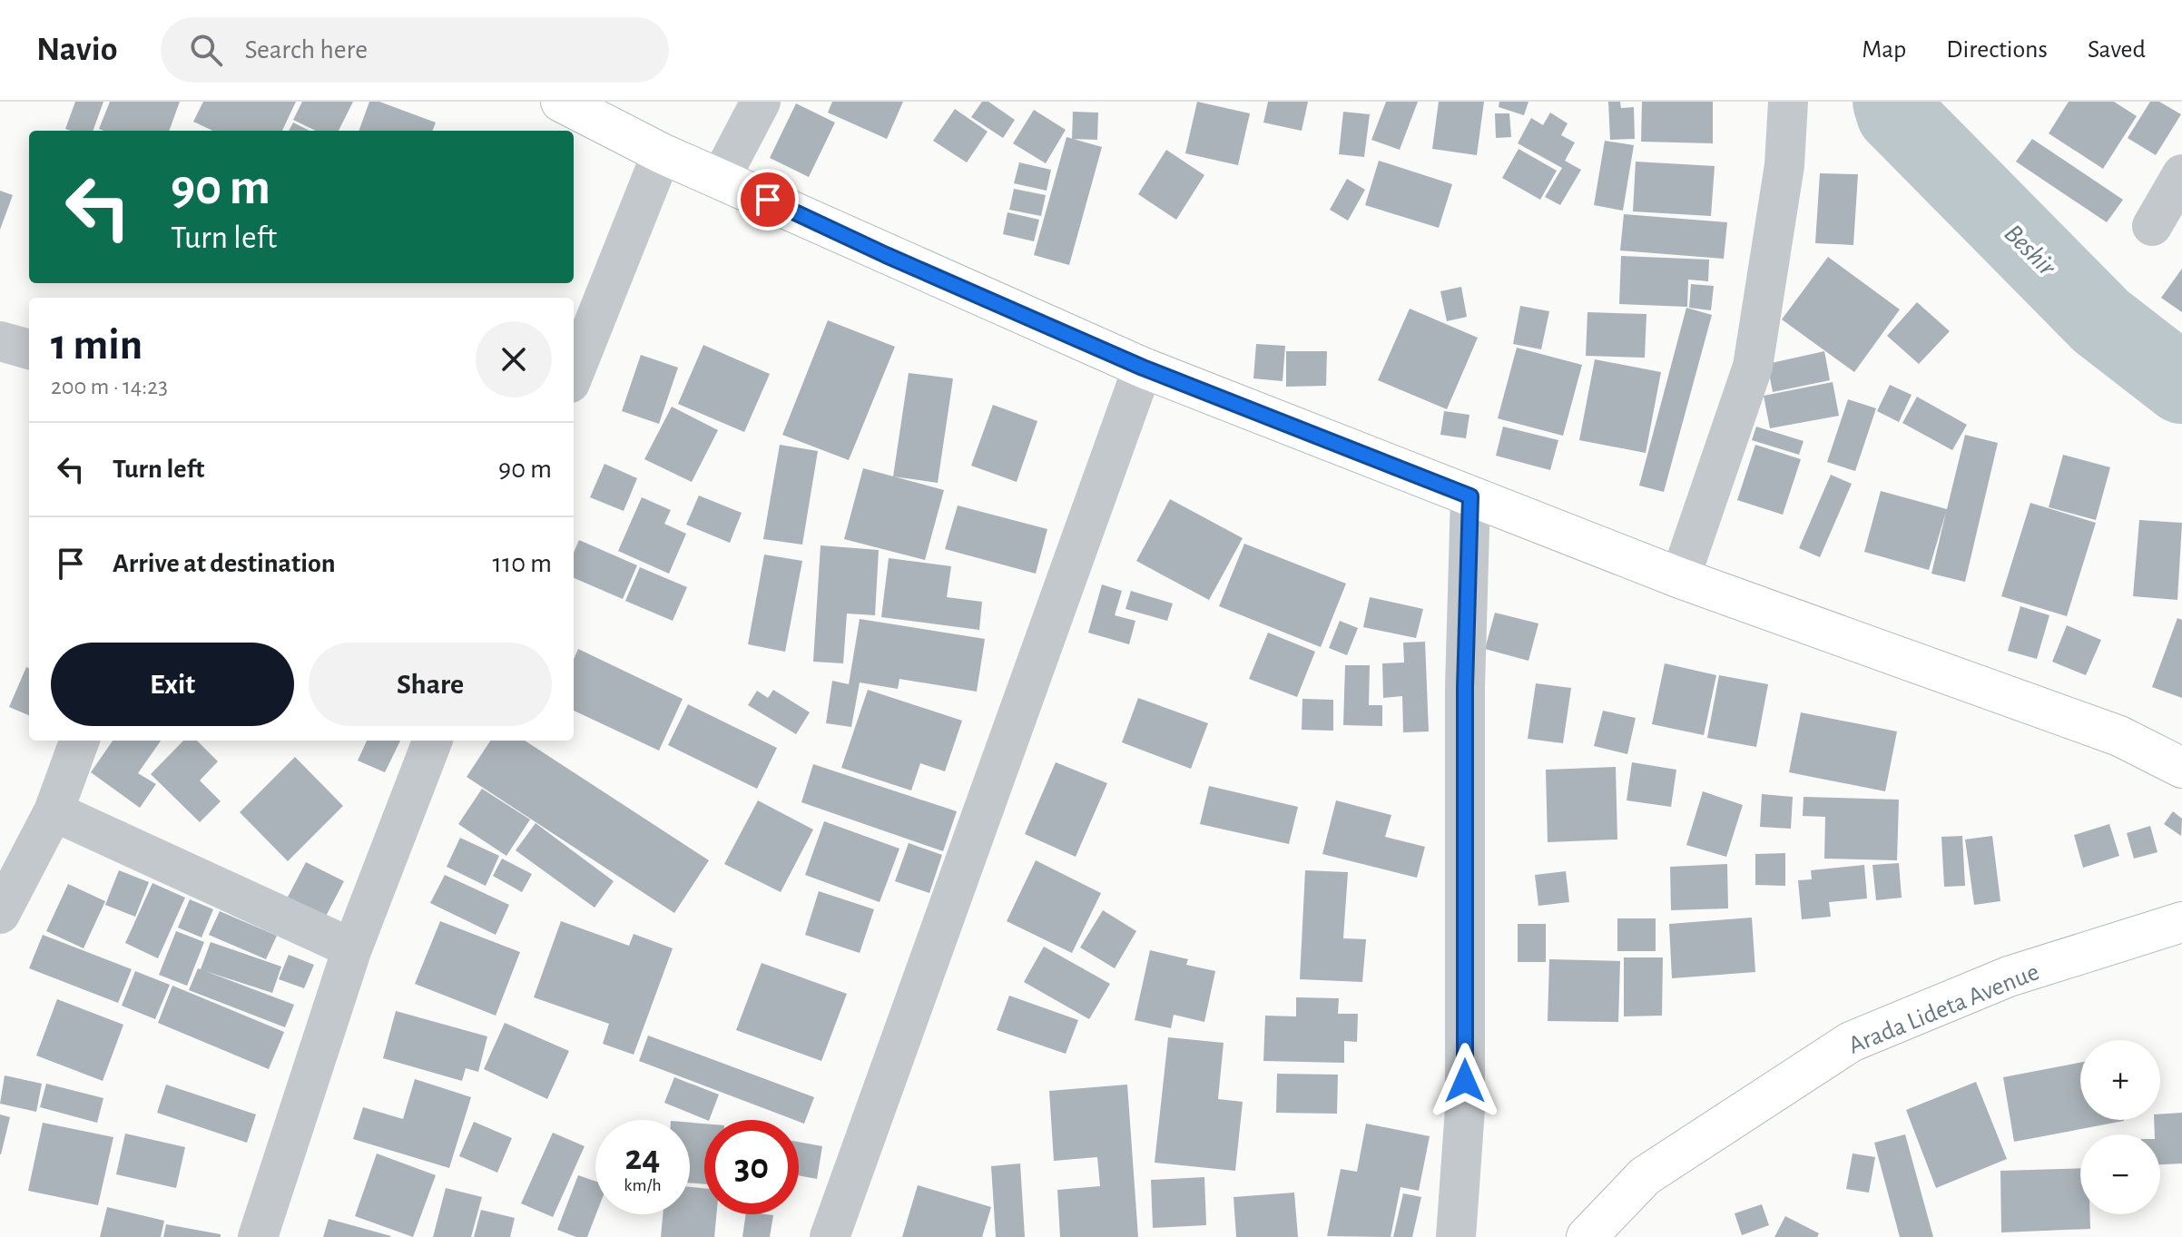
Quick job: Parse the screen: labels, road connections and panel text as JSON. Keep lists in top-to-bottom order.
{
  "streets": {
    "main road": ["Arada Lideta Avenue"]
  },
  "water": ["Beshir"],
  "page": {
    "header": "Navio",
    "search": "Search here",
    "nav": ["Map", "Directions", "Saved"],
    "turn": ["90 m", "Turn left"],
    "heading": ["1 min", "200 m · 14:23"],
    "list": [
      {
        "name": "Turn left",
        "value": "90 m"
      },
      {
        "name": "Arrive at destination",
        "value": "110 m"
      }
    ],
    "buttons": ["Exit", "Share"],
    "map_buttons": ["+", "−"],
    "speed": "24 km/h",
    "limit": "30"
  }
}
